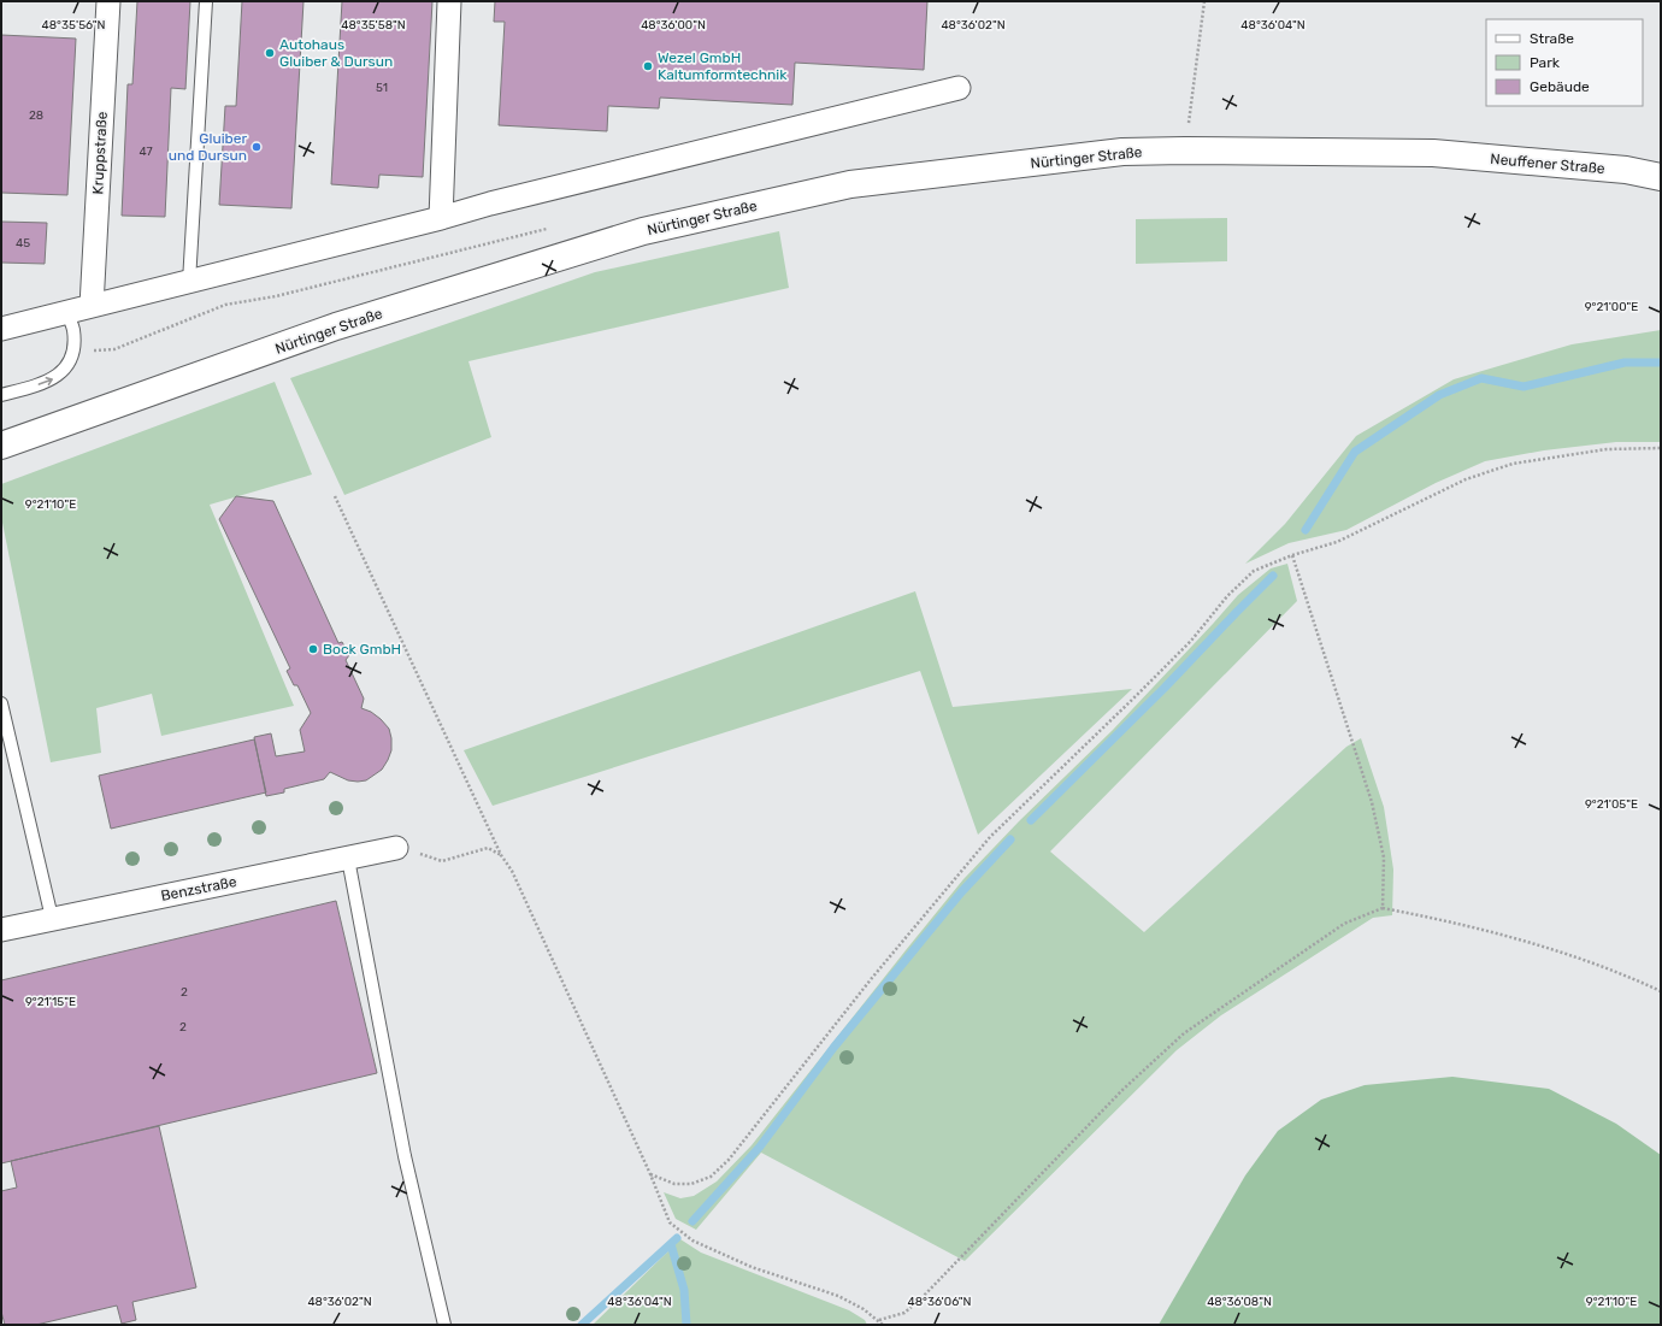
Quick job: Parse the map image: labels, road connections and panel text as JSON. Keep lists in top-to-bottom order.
{
  "streets": {
    "main road": ["Nürtinger Straße", "Neuffener Straße"],
    "street": ["Kruppstraße", "Benzstraße"]
  },
  "crossings": [
    ["Nürtinger Straße", "Neuffener Straße"]
  ],
  "places": [
    "Autohaus Gluiber & Dursun",
    "Wezel GmbH Kaltumformtechnik",
    "Gluiber und Dursun",
    "Bock GmbH"
  ],
  "house_numbers": [
    "51",
    "28",
    "47",
    "45",
    "2",
    "2"
  ],
  "legend": ["Straße", "Park", "Gebäude"],
  "coordinates": [
    "48°36'02\"N",
    "48°36'04\"N",
    "48°35'56\"N",
    "48°35'58\"N",
    "48°36'00\"N",
    "9°21'00\"E",
    "9°21'10\"E",
    "9°21'05\"E",
    "9°21'15\"E",
    "48°36'06\"N",
    "48°36'08\"N"
  ]
}
